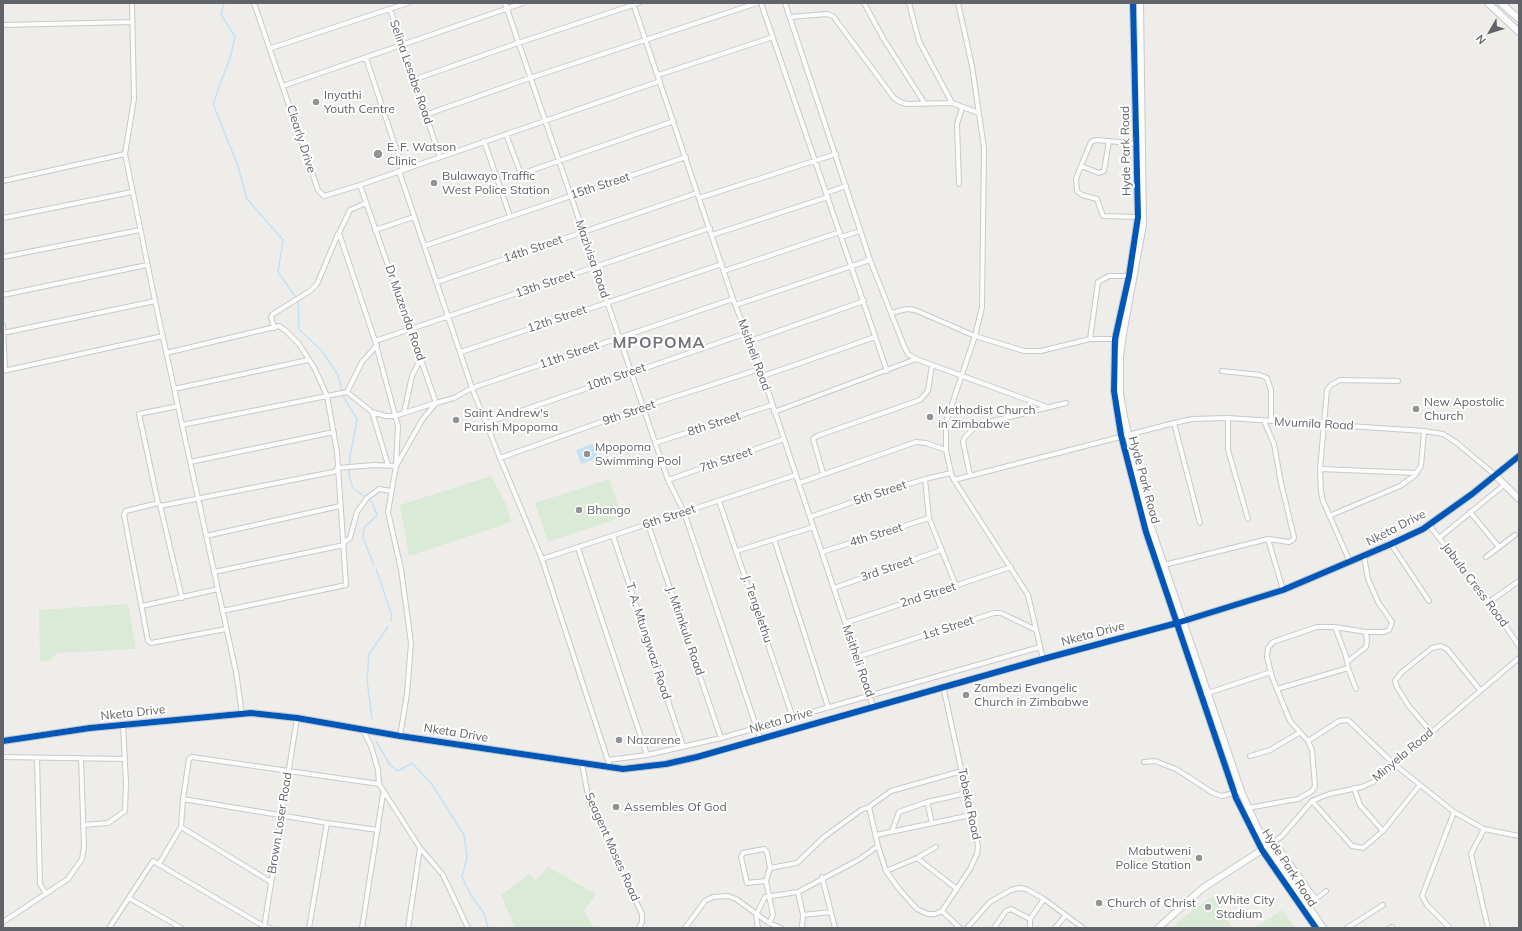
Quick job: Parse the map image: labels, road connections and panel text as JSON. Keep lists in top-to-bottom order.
{
  "streets": {
    "street": [
      "Selina Lesabe Road",
      "Clearly Drive",
      "Hyde Park Road",
      "15th Street",
      "14th Street",
      "Mazivisa Road",
      "13th Street",
      "Dr Muzenda Road",
      "12th Street",
      "11th Street",
      "Msitheli Road",
      "10th Street",
      "9th Street",
      "8th Street",
      "Mvumila Road",
      "7th Street",
      "5th Street",
      "6th Street",
      "Nketa Drive",
      "4th Street",
      "3rd Street",
      "Jabula Cress Road",
      "2nd Street",
      "J. Tengelethu",
      "1st Street",
      "J. Mtimkulu Road",
      "T. A. Mtungwazi Road",
      "Minyela Road",
      "Tobeka Road",
      "Brown Loser Road",
      "Seagent Moses Road"
    ]
  },
  "crossings": [
    ["Selina Lesabe Road", "Clearly Drive"],
    ["Clearly Drive", "Mazivisa Road"],
    ["Clearly Drive", "Dr Muzenda Road"],
    ["Clearly Drive", "Msitheli Road"],
    ["Hyde Park Road", "Mvumila Road"],
    ["Hyde Park Road", "Nketa Drive"],
    ["Hyde Park Road", "Minyela Road"],
    ["15th Street", "Mazivisa Road"],
    ["15th Street", "Msitheli Road"],
    ["14th Street", "Mazivisa Road"],
    ["14th Street", "Msitheli Road"],
    ["Mazivisa Road", "13th Street"],
    ["Mazivisa Road", "12th Street"],
    ["Mazivisa Road", "11th Street"],
    ["Mazivisa Road", "10th Street"],
    ["Mazivisa Road", "9th Street"],
    ["Mazivisa Road", "8th Street"],
    ["Mazivisa Road", "7th Street"],
    ["Mazivisa Road", "6th Street"],
    ["Mazivisa Road", "Nketa Drive"],
    ["13th Street", "Dr Muzenda Road"],
    ["13th Street", "Msitheli Road"],
    ["12th Street", "Msitheli Road"],
    ["11th Street", "Msitheli Road"],
    ["Msitheli Road", "10th Street"],
    ["Msitheli Road", "9th Street"],
    ["Msitheli Road", "8th Street"],
    ["Msitheli Road", "7th Street"],
    ["Msitheli Road", "5th Street"],
    ["Msitheli Road", "6th Street"],
    ["Msitheli Road", "Nketa Drive"],
    ["Msitheli Road", "4th Street"],
    ["Msitheli Road", "3rd Street"],
    ["Msitheli Road", "2nd Street"],
    ["Msitheli Road", "1st Street"],
    ["Mvumila Road", "Nketa Drive"],
    ["6th Street", "J. Tengelethu"],
    ["6th Street", "J. Mtimkulu Road"],
    ["6th Street", "T. A. Mtungwazi Road"],
    ["Nketa Drive", "Jabula Cress Road"],
    ["Nketa Drive", "Tobeka Road"],
    ["Nketa Drive", "Brown Loser Road"],
    ["Nketa Drive", "Seagent Moses Road"]
  ],
  "districts": ["MPOPOMA"],
  "places": [
    "Inyathi Youth Centre",
    "E. F. Watson Clinic",
    "Bulawayo Traffic West Police Station",
    "New Apostolic Church",
    "Methodist Church in Zimbabwe",
    "Saint Andrew's Parish Mpopoma",
    "Mpopoma Swimming Pool",
    "Bhango",
    "Zambezi Evangelic Church in Zimbabwe",
    "Nazarene",
    "Assembles Of God",
    "Mabutweni Police Station",
    "Church of Christ",
    "White City Stadium"
  ],
  "north": "bottom left"
}
